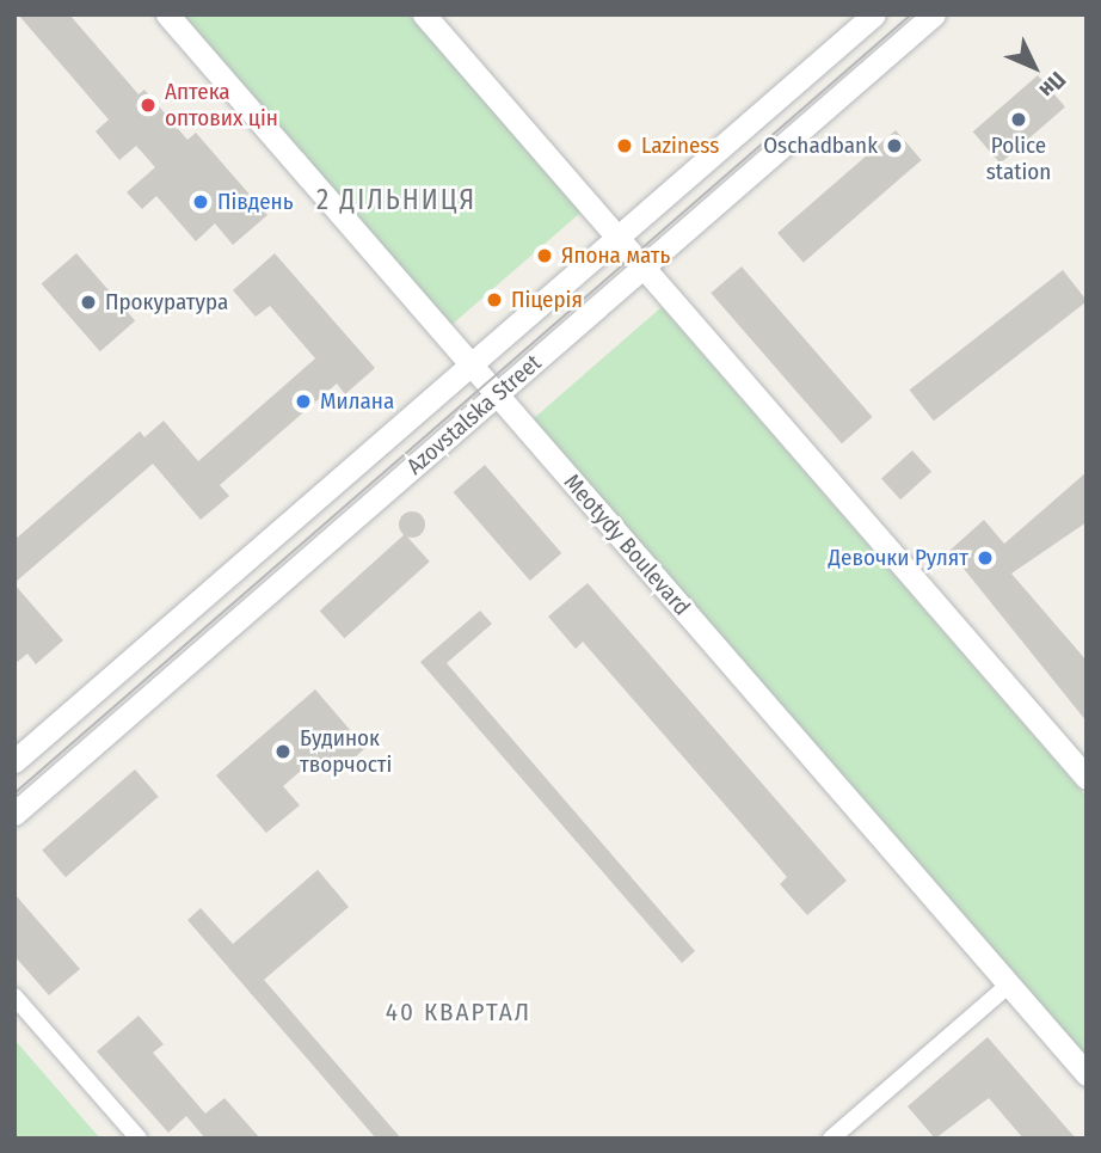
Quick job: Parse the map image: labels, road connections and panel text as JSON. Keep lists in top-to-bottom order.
{
  "streets": {
    "street": ["Azovstalska Street", "Meotydy Boulevard"]
  },
  "crossings": [
    ["Azovstalska Street", "Meotydy Boulevard"]
  ],
  "districts": ["2 ДІЛЬНИЦЯ", "40 КВАРТАЛ"],
  "places": [
    "Аптека оптових цін",
    "Police station",
    "Laziness",
    "Oschadbank",
    "Південь",
    "Япона мать",
    "Піцерія",
    "Прокуратура",
    "Милана",
    "Девочки Рулят",
    "Будинок творчості"
  ],
  "north": "bottom right"
}
